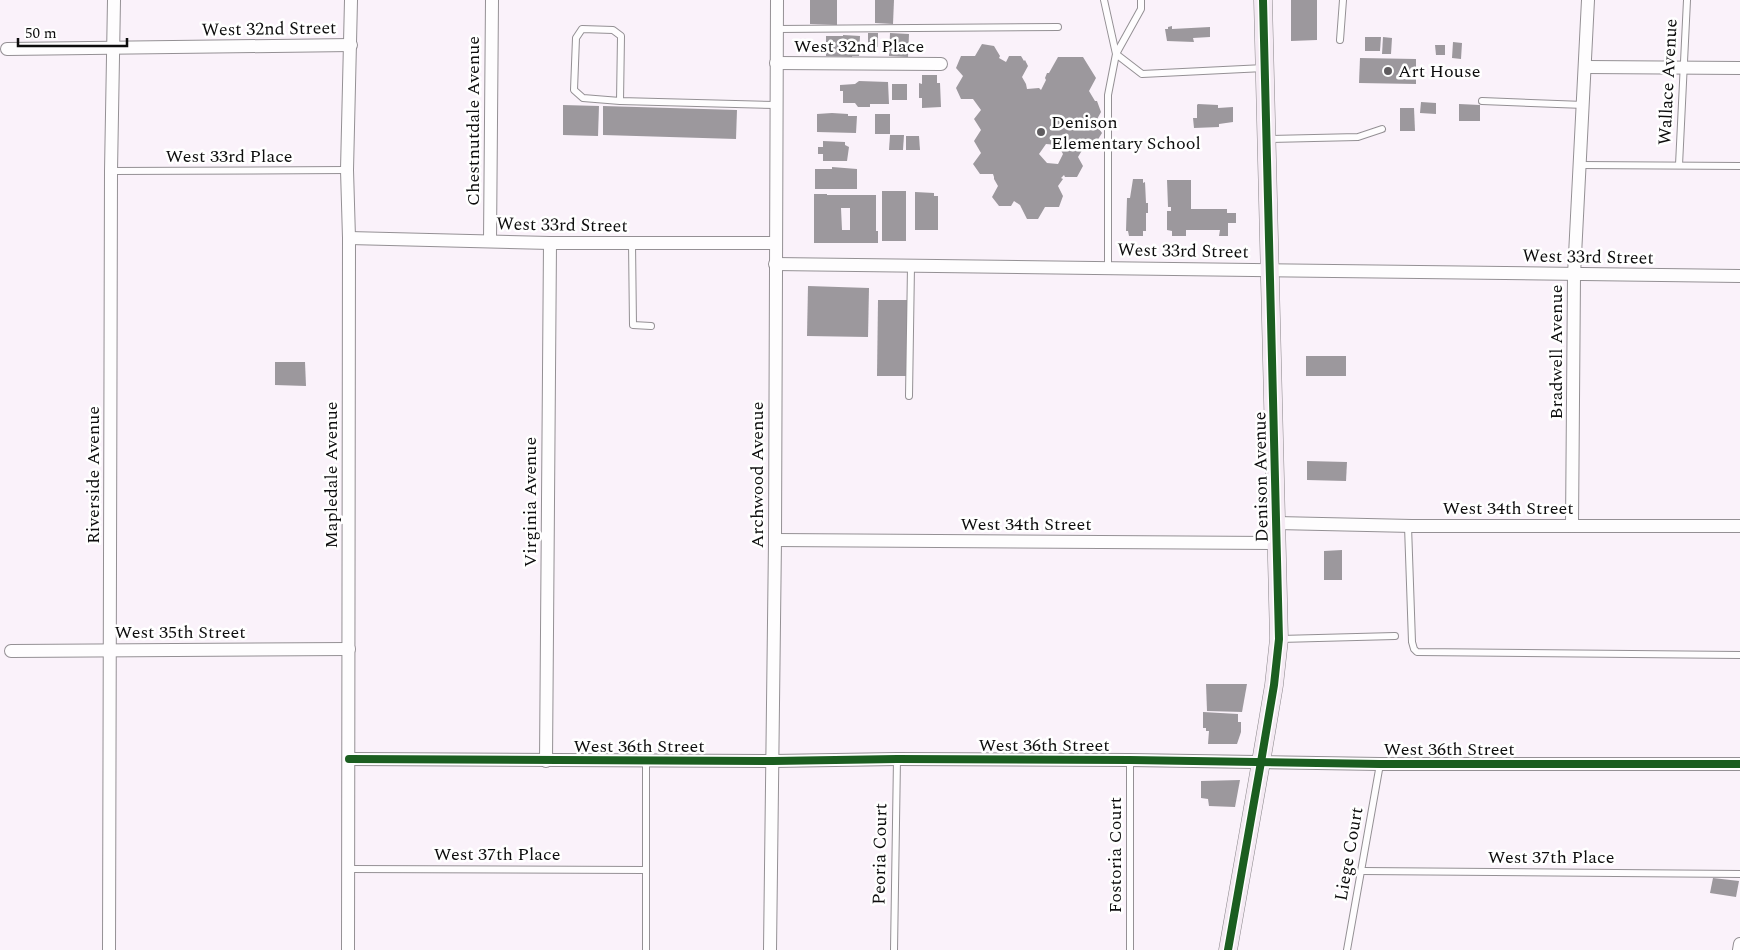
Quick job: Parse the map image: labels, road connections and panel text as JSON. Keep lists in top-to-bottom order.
{
  "streets": {
    "main road": ["Denison Avenue"],
    "street": [
      "West 32nd Street",
      "West 32nd Place",
      "Chestnutdale Avenue",
      "West 33rd Street",
      "Bradwell Avenue",
      "Riverside Avenue",
      "Mapledale Avenue",
      "Archwood Avenue",
      "Virginia Avenue",
      "West 34th Street",
      "West 35th Street",
      "West 36th Street"
    ],
    "lane": [
      "Wallace Avenue",
      "West 33rd Place",
      "West 37th Place",
      "Peoria Court",
      "Liege Court",
      "Fostoria Court"
    ]
  },
  "crossings": [
    ["West 32nd Street", "Riverside Avenue"],
    ["West 32nd Street", "Mapledale Avenue"],
    ["West 32nd Place", "Archwood Avenue"],
    ["Chestnutdale Avenue", "West 33rd Street"],
    ["West 33rd Place", "Riverside Avenue"],
    ["West 33rd Place", "Mapledale Avenue"],
    ["West 33rd Street", "Bradwell Avenue"],
    ["West 33rd Street", "Mapledale Avenue"],
    ["West 33rd Street", "Archwood Avenue"],
    ["West 33rd Street", "Denison Avenue"],
    ["West 33rd Street", "Virginia Avenue"],
    ["Bradwell Avenue", "West 34th Street"],
    ["Riverside Avenue", "West 35th Street"],
    ["Mapledale Avenue", "West 35th Street"],
    ["Mapledale Avenue", "West 36th Street"],
    ["Mapledale Avenue", "West 37th Place"],
    ["Archwood Avenue", "West 34th Street"],
    ["Archwood Avenue", "West 36th Street"],
    ["Denison Avenue", "West 34th Street"],
    ["Denison Avenue", "West 36th Street"],
    ["Virginia Avenue", "West 36th Street"],
    ["West 36th Street", "Peoria Court"],
    ["West 36th Street", "Liege Court"],
    ["West 36th Street", "Fostoria Court"],
    ["West 37th Place", "Liege Court"]
  ],
  "places": ["Art House", "Denison Elementary School"],
  "scale_bar": "50 m"
}
